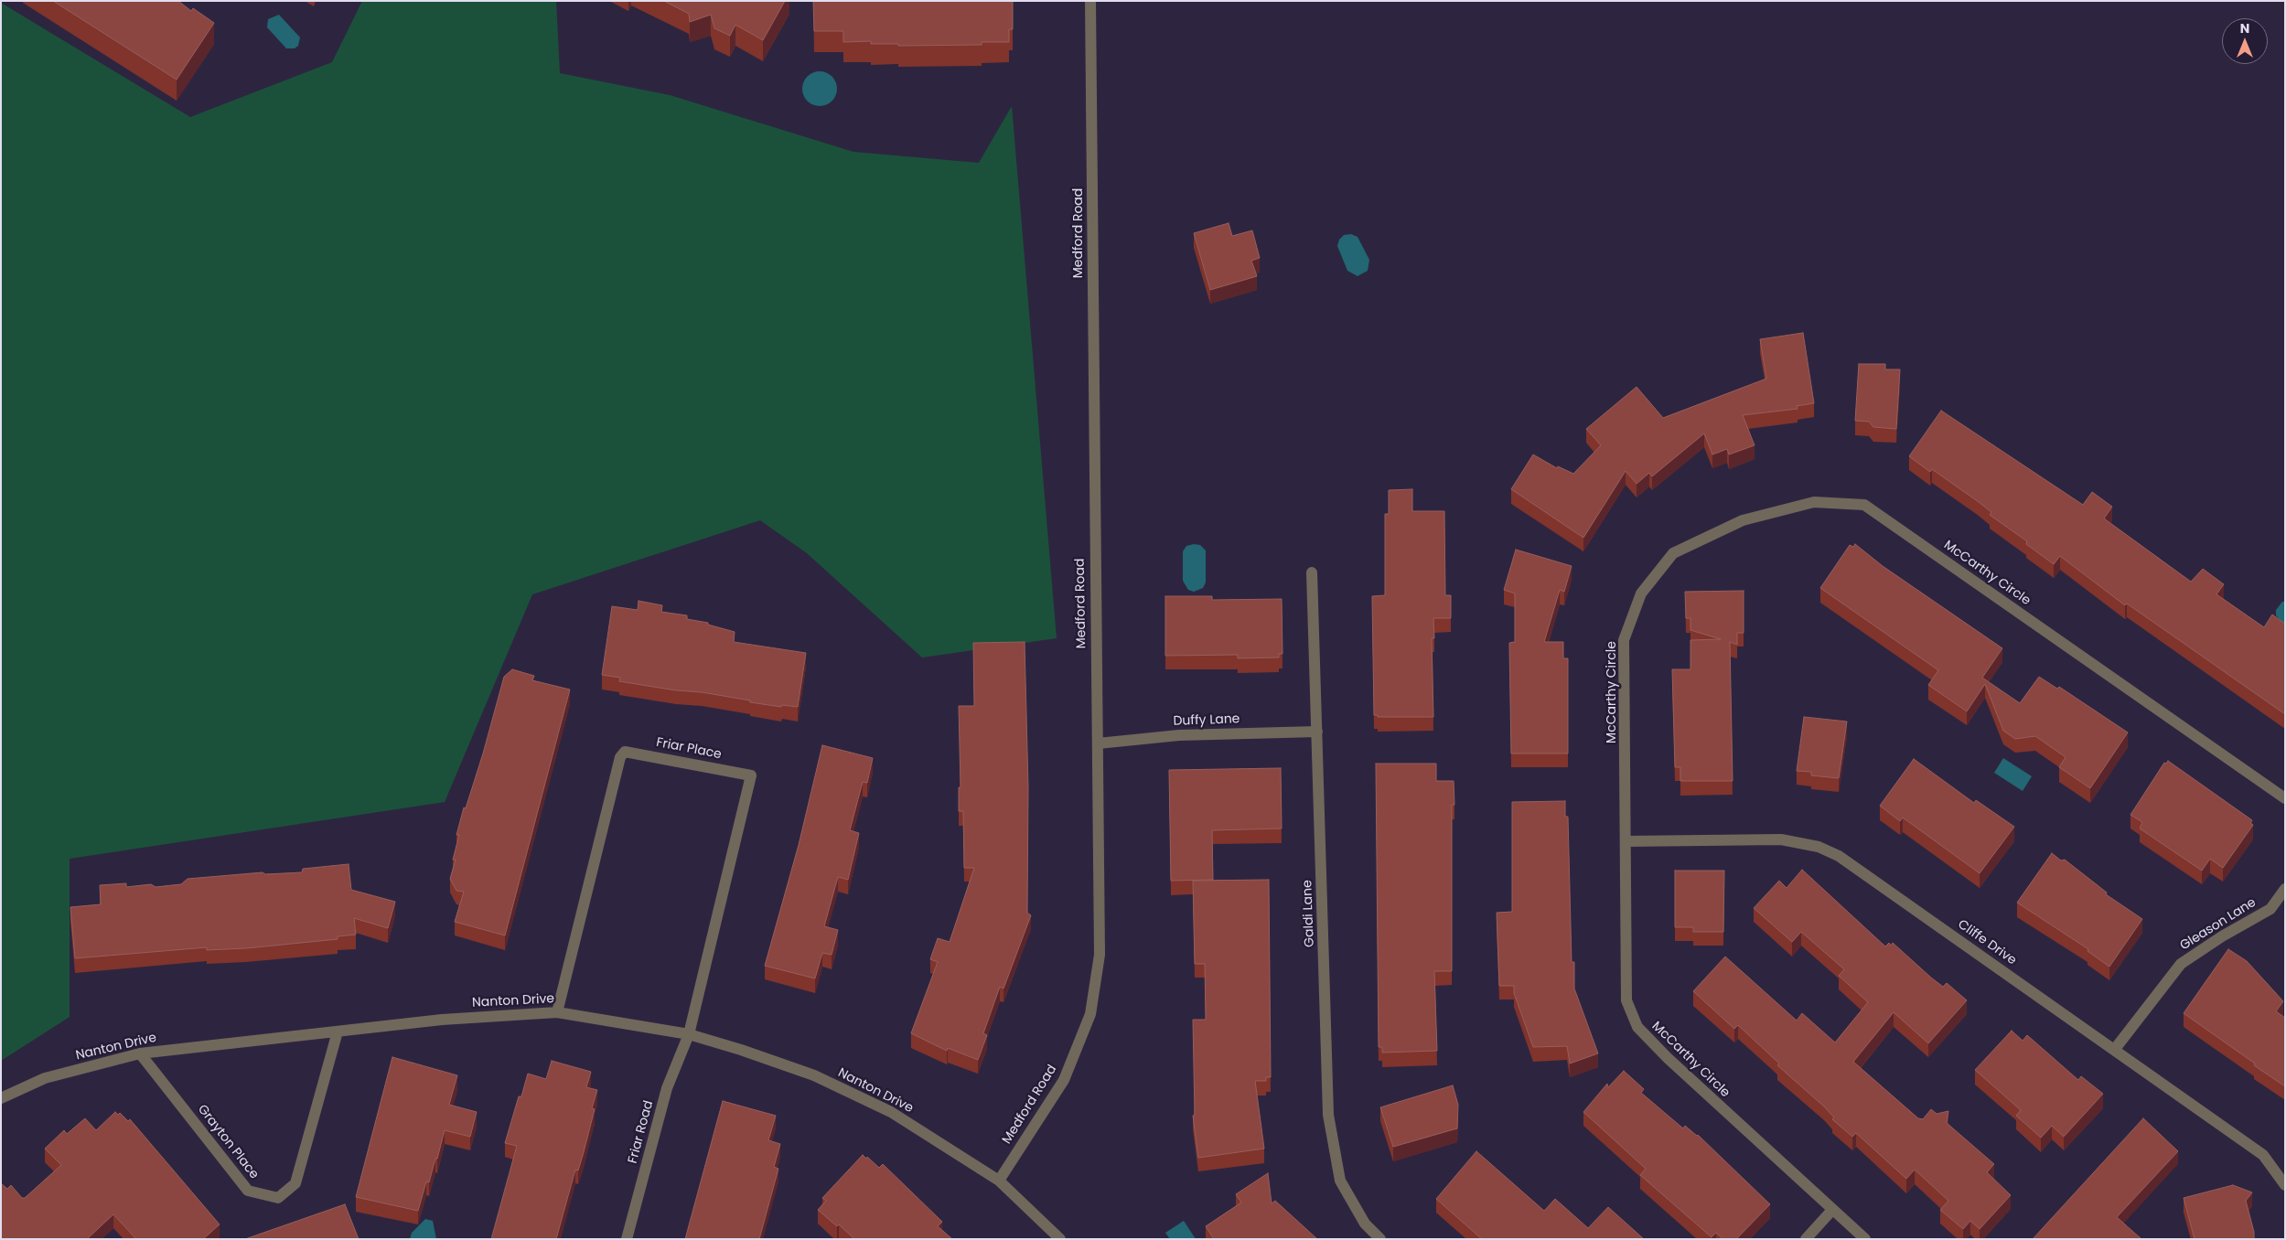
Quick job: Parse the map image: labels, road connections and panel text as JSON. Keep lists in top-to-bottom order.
{
  "streets": {
    "street": [
      "Medford Road",
      "McCarthy Circle",
      "Duffy Lane",
      "Friar Place",
      "Galdi Lane",
      "Gleason Lane",
      "Cliffe Drive",
      "Nanton Drive",
      "Friar Road",
      "Grayton Place"
    ]
  },
  "crossings": [
    ["Medford Road", "Duffy Lane"],
    ["Medford Road", "Nanton Drive"],
    ["McCarthy Circle", "Cliffe Drive"],
    ["Duffy Lane", "Galdi Lane"],
    ["Friar Place", "Nanton Drive"],
    ["Friar Place", "Friar Road"],
    ["Gleason Lane", "Cliffe Drive"],
    ["Nanton Drive", "Friar Road"],
    ["Nanton Drive", "Grayton Place"]
  ],
  "north": "top"
}
